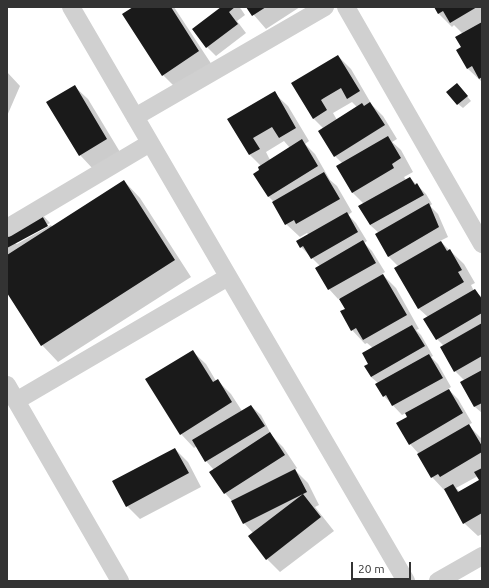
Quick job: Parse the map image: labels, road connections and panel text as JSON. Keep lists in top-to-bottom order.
{
  "scale_bar": "20 m"
}
